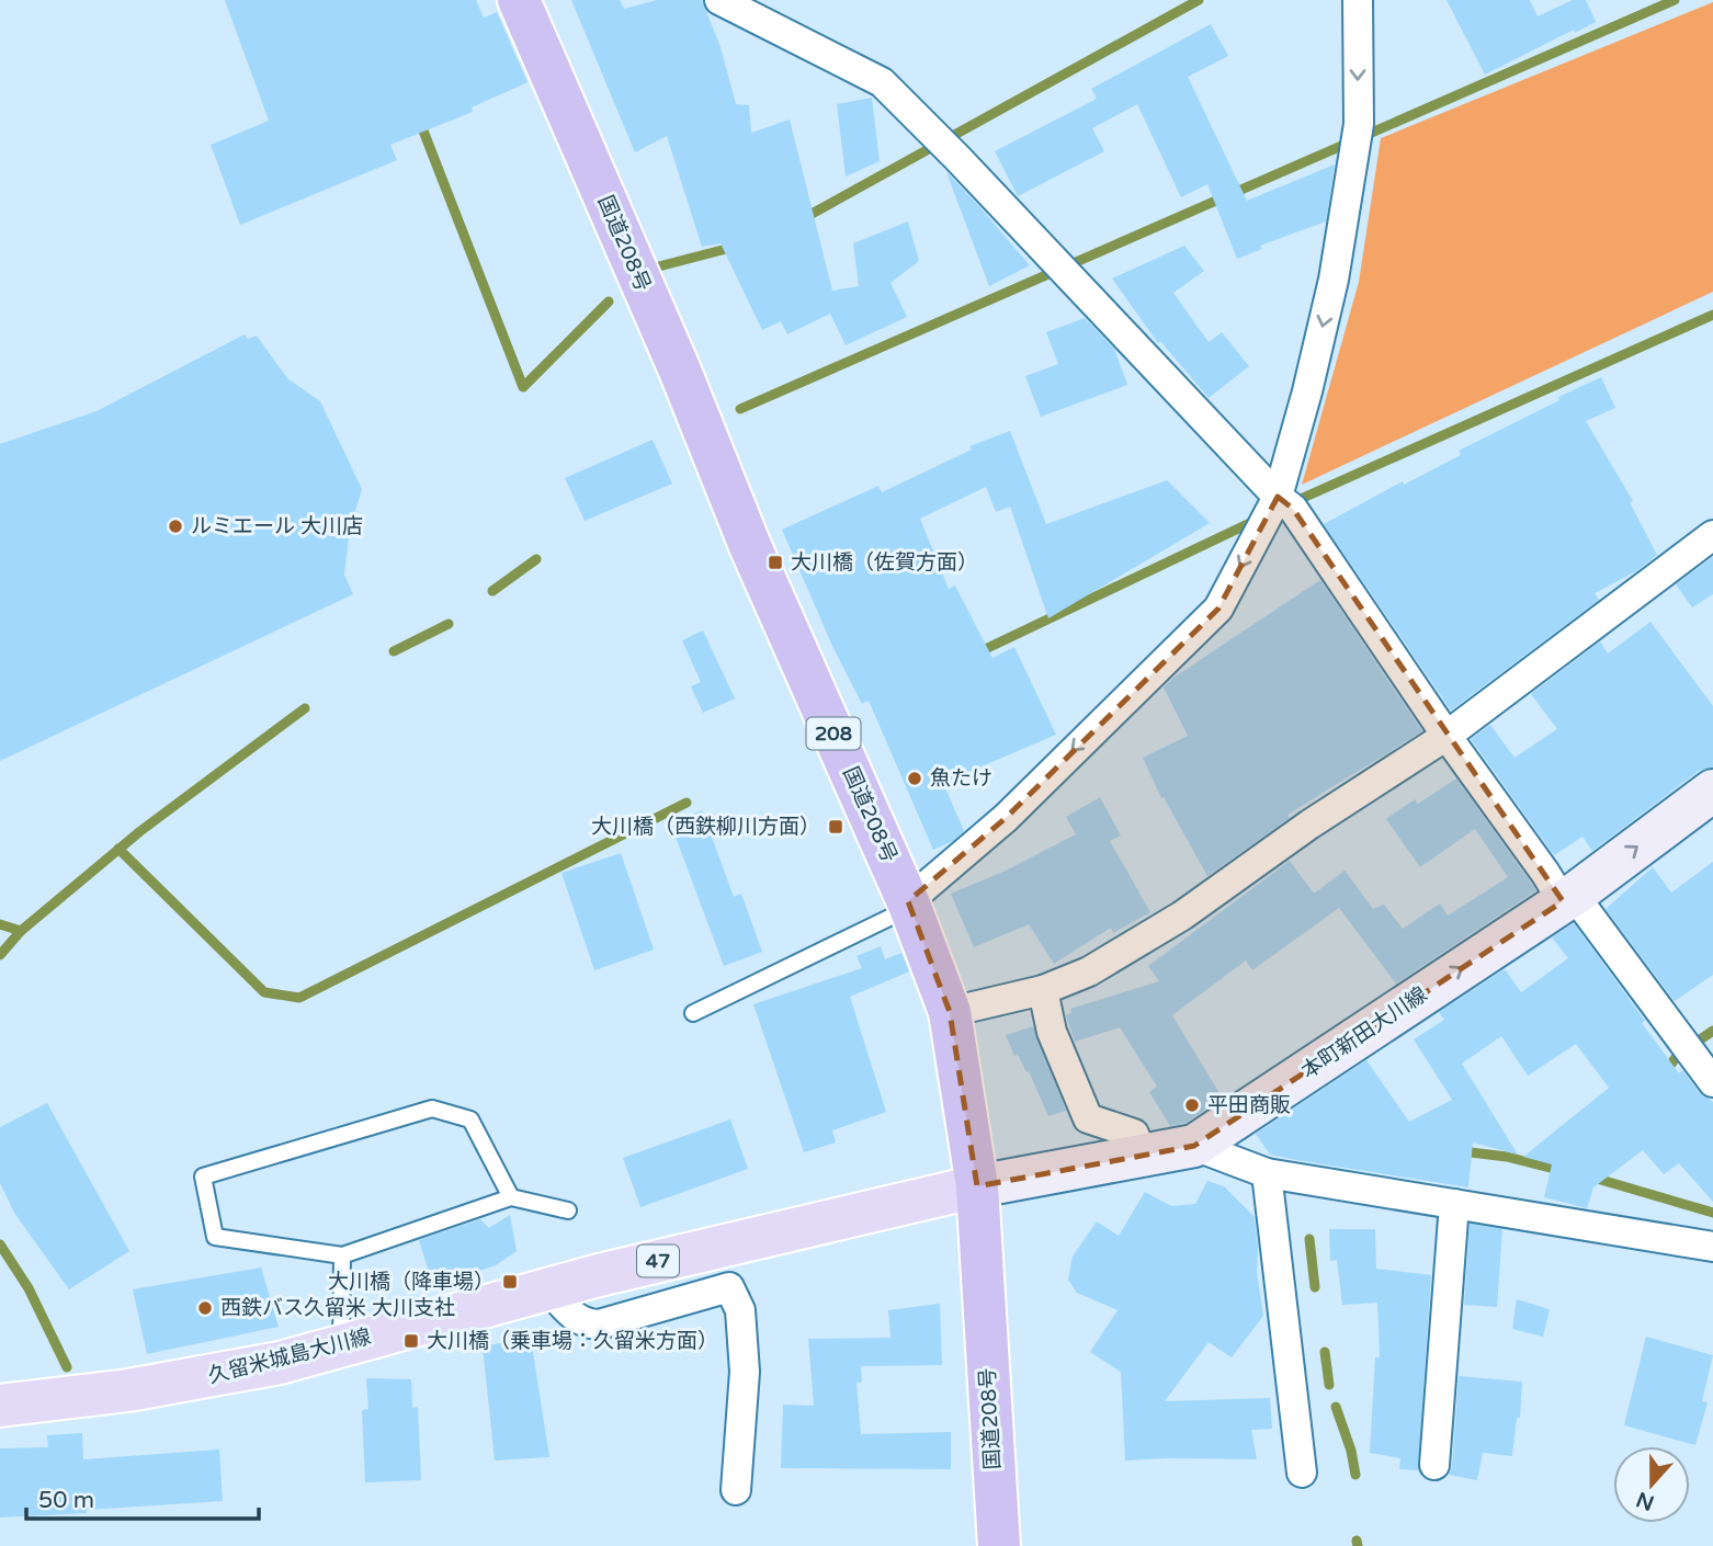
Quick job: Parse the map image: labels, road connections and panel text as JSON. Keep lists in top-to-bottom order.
{
  "streets": {
    "highway": ["国道208号", "208"],
    "main road": ["本町新田大川線", "47", "久留米城島大川線"]
  },
  "crossings": [
    ["国道208号", "本町新田大川線"],
    ["国道208号", "久留米城島大川線"],
    ["本町新田大川線", "久留米城島大川線"]
  ],
  "one_way": ["本町新田大川線"],
  "places": {
    "other": [
      "ルミエール 大川店",
      "魚たけ",
      "平田商販",
      "西鉄バス久留米 大川支社"
    ],
    "transit": [
      "大川橋（佐賀方面）",
      "大川橋（西鉄柳川方面）",
      "大川橋（降車場）",
      "大川橋（乗車場：久留米方面）"
    ]
  },
  "scale_bar": "50 m",
  "north": "bottom"
}
